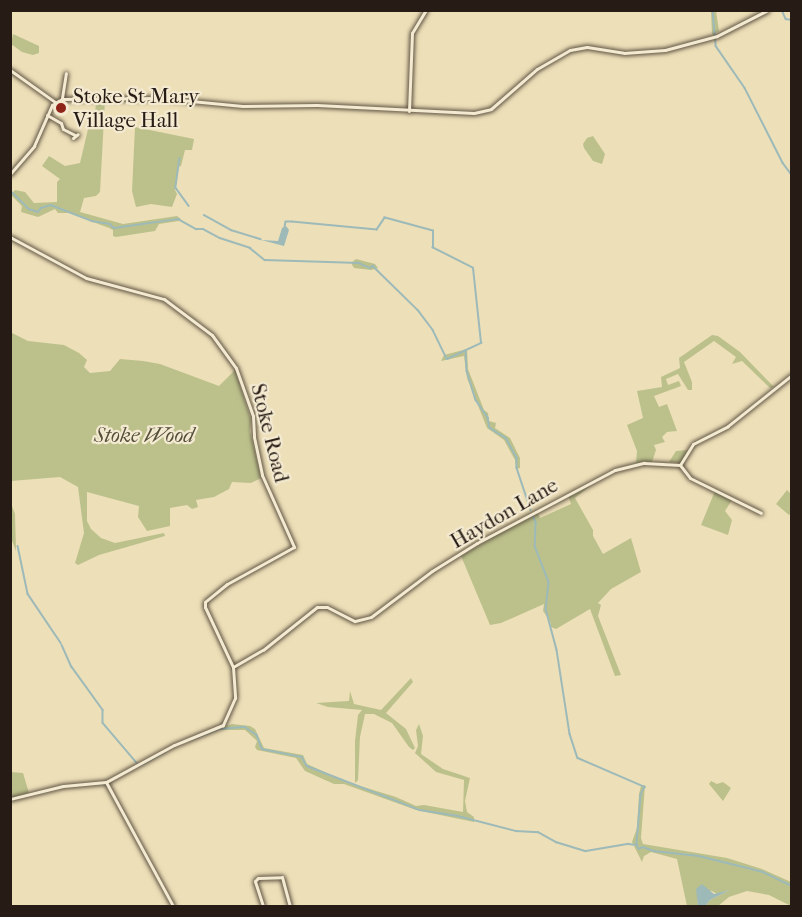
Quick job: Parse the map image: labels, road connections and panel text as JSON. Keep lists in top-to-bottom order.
{
  "streets": {
    "street": ["Stoke Road", "Haydon Lane"]
  },
  "crossings": [
    ["Stoke Road", "Haydon Lane"]
  ],
  "parks": ["Stoke Wood"],
  "places": ["Stoke St Mary Village Hall"]
}
